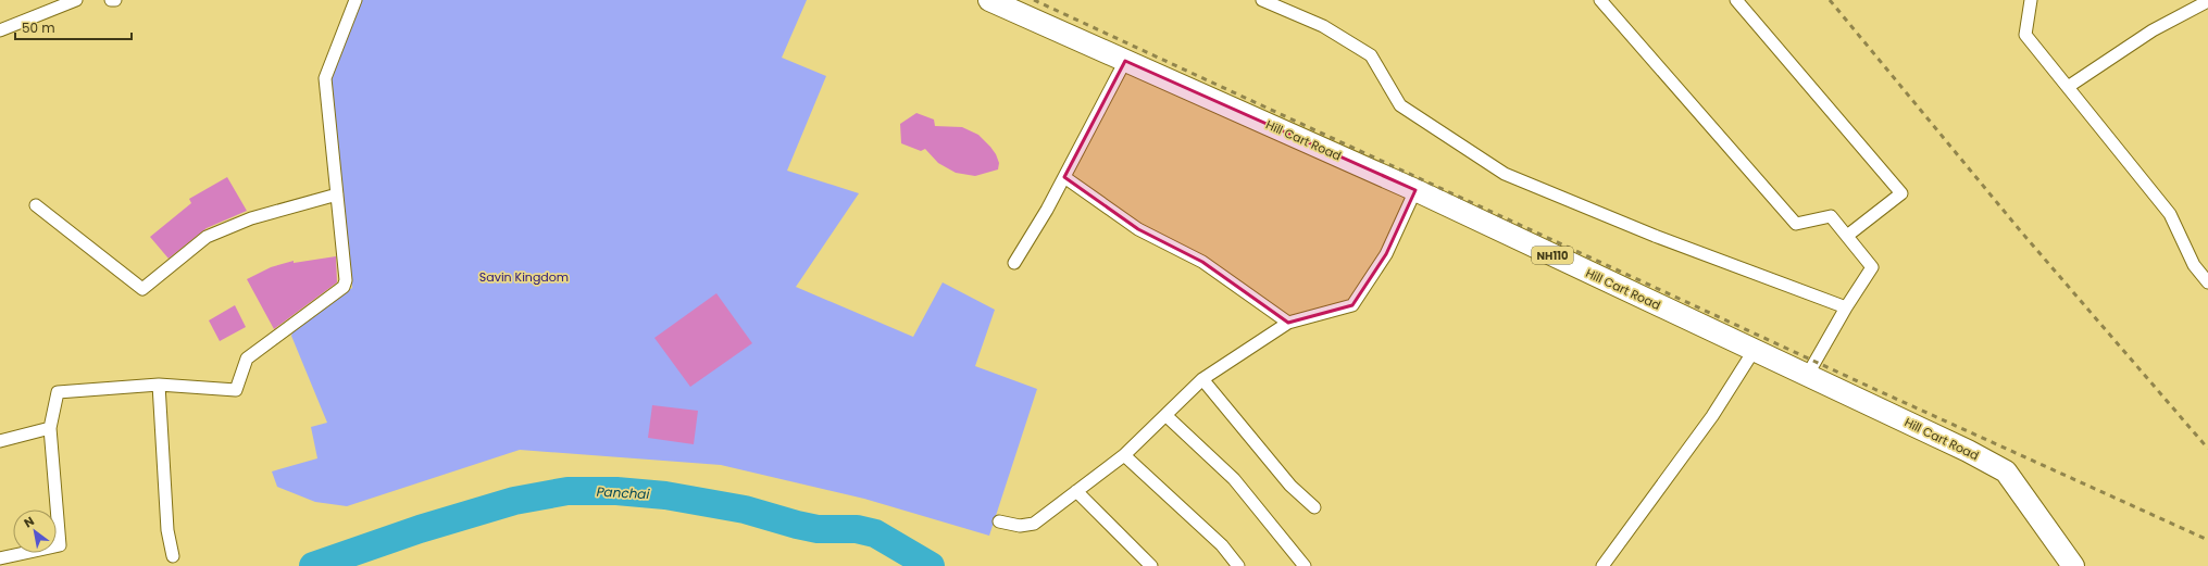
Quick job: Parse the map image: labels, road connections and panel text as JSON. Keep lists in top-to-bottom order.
{
  "streets": {
    "highway": ["Hill Cart Road", "NH110"]
  },
  "water": ["Panchai"],
  "parks": ["Savin Kingdom"],
  "scale_bar": "50 m",
  "north": "top left"
}
